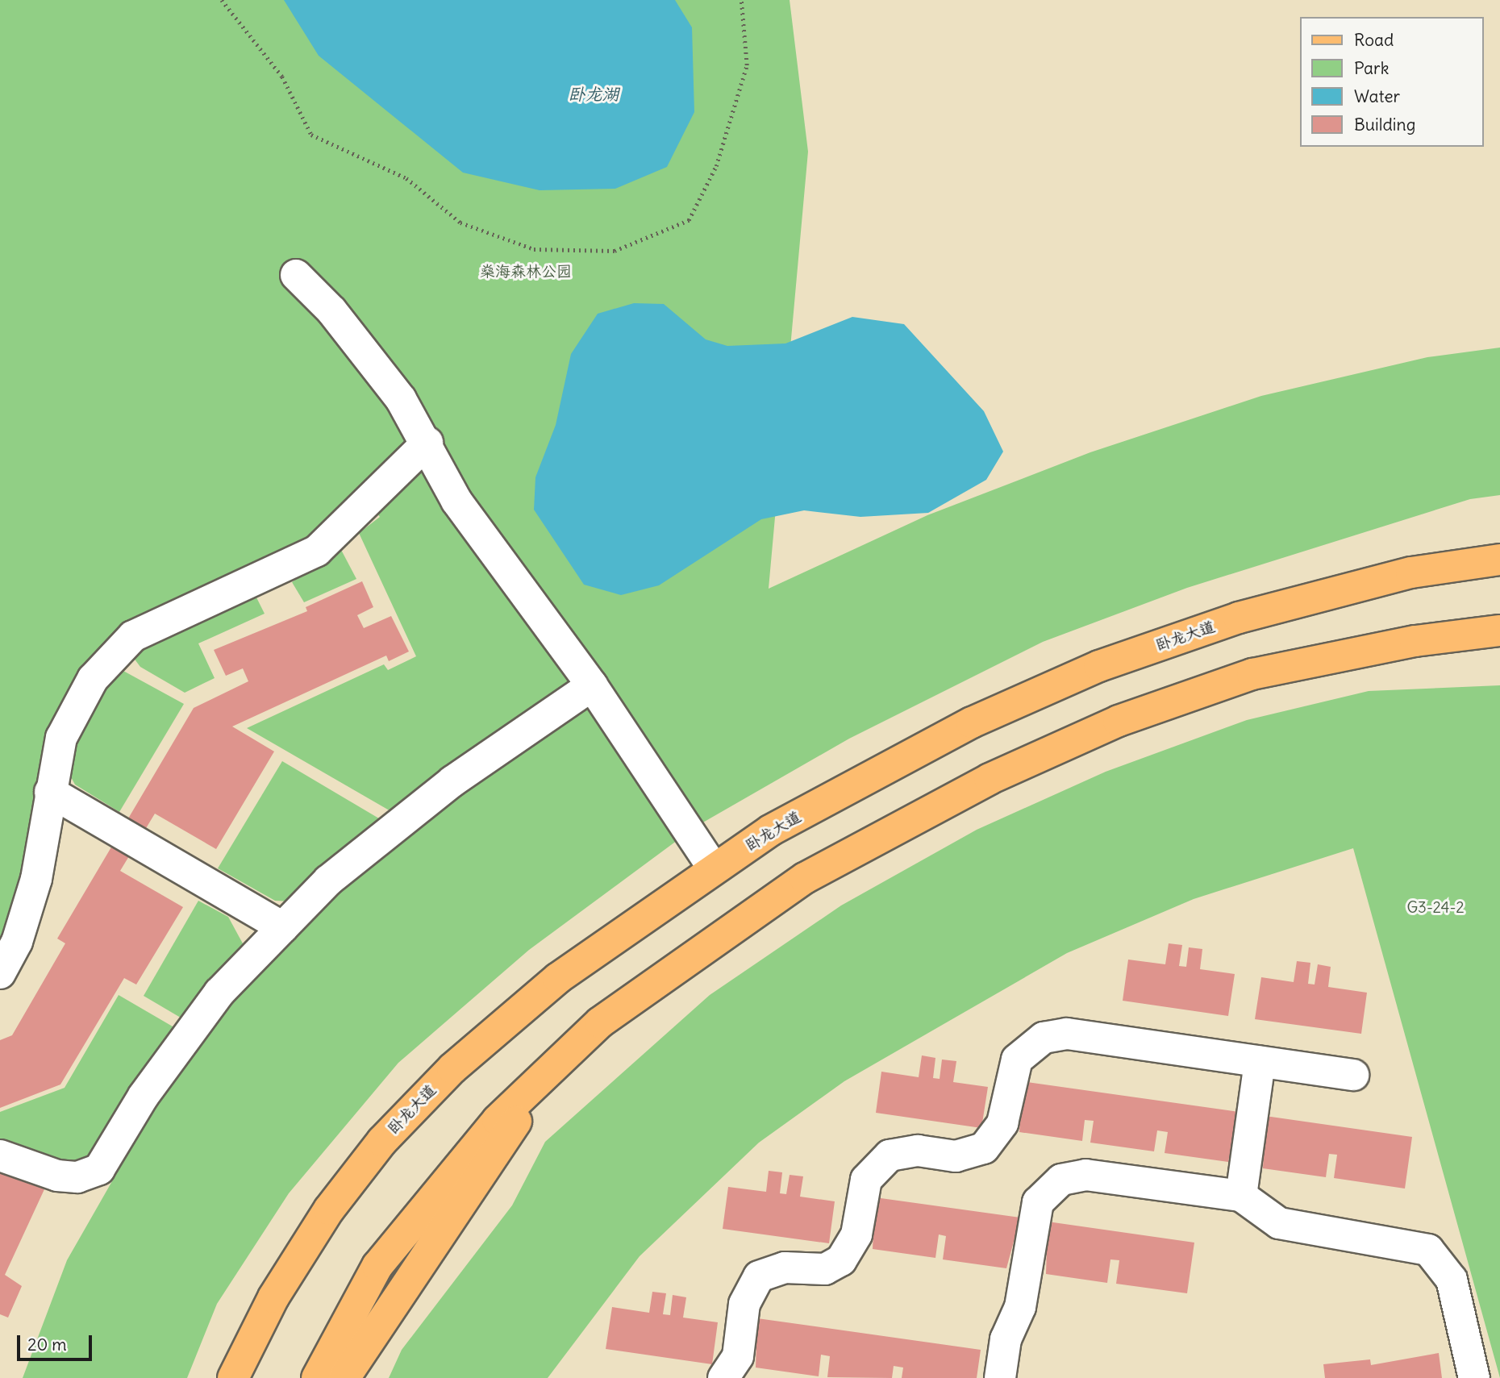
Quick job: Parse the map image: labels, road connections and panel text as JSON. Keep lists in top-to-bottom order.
{
  "streets": {
    "main road": ["卧龙大道"]
  },
  "water": ["卧龙湖"],
  "parks": ["燊海森林公园", "G3-24-2"],
  "legend": [
    "Road",
    "Park",
    "Water",
    "Building"
  ],
  "scale_bar": "20 m"
}
